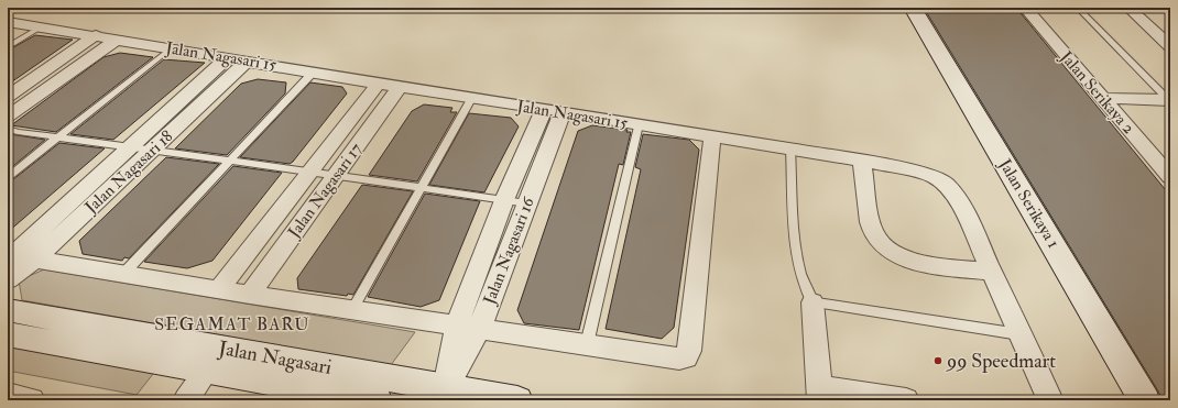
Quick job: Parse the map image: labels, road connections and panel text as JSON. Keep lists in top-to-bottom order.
{
  "streets": {
    "street": [
      "Jalan Nagasari 15",
      "Jalan Serikaya 2",
      "Jalan Nagasari 18",
      "Jalan Nagasari 17",
      "Jalan Serikaya 1",
      "Jalan Nagasari 16",
      "Jalan Nagasari"
    ]
  },
  "crossings": [
    ["Jalan Nagasari 15", "Jalan Nagasari 18"],
    ["Jalan Nagasari 15", "Jalan Nagasari 17"],
    ["Jalan Nagasari 15", "Jalan Nagasari 16"],
    ["Jalan Nagasari 16", "Jalan Nagasari"]
  ],
  "districts": ["SEGAMAT BARU"],
  "places": ["99 Speedmart"]
}
